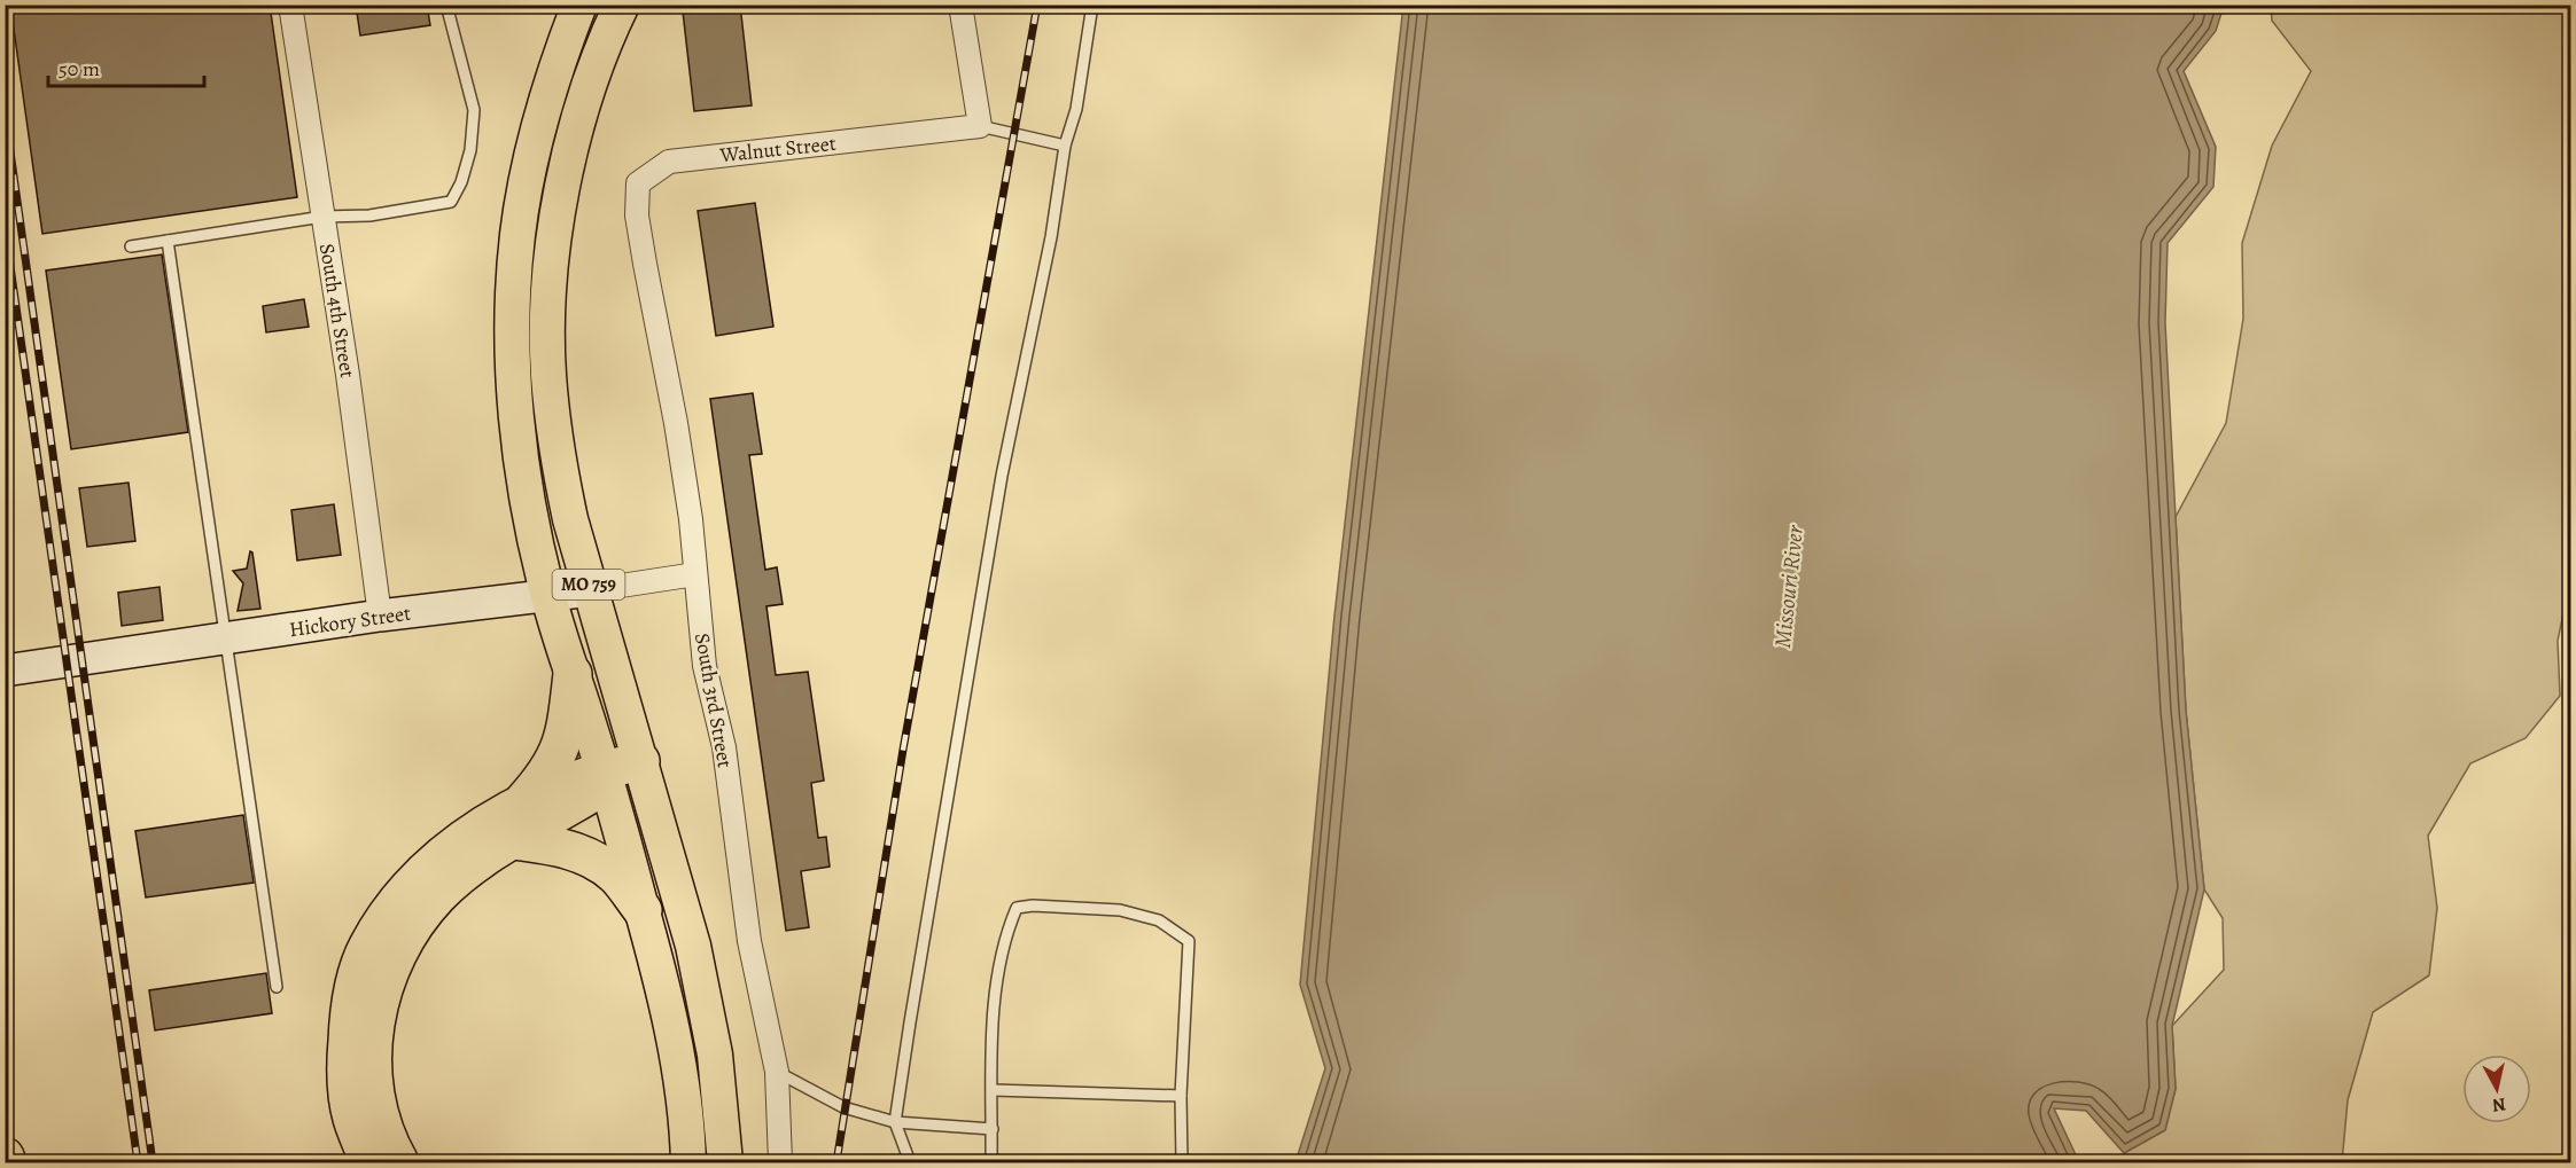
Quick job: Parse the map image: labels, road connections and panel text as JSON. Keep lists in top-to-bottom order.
{
  "streets": {
    "main road": ["MO 759"],
    "street": [
      "Walnut Street",
      "South 4th Street",
      "Hickory Street",
      "South 3rd Street"
    ]
  },
  "crossings": [
    ["Walnut Street", "South 3rd Street"],
    ["South 4th Street", "Hickory Street"],
    ["MO 759", "Hickory Street"],
    ["Hickory Street", "South 3rd Street"]
  ],
  "water": ["Missouri River"],
  "scale_bar": "50 m",
  "north": "bottom"
}
